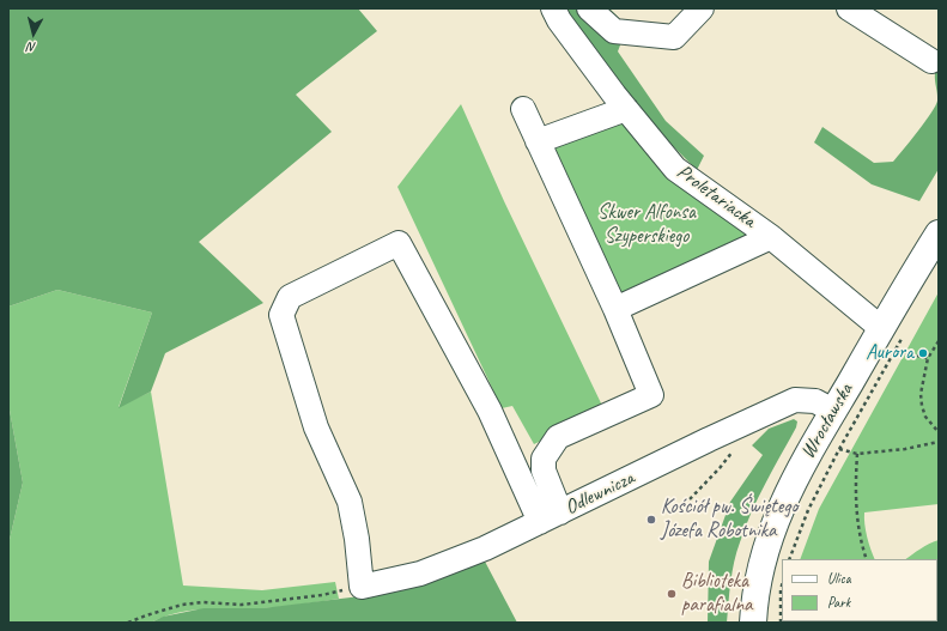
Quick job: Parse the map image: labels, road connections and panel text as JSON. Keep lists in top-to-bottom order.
{
  "streets": {
    "main road": ["Wrocławska"],
    "street": ["Proletariacka", "Odlewnicza"]
  },
  "crossings": [
    ["Proletariacka", "Wrocławska"],
    ["Wrocławska", "Odlewnicza"]
  ],
  "parks": ["Skwer Alfonsa Szyperskiego"],
  "places": ["Aurora", "Kościół pw. Świętego Józefa Robotnika", "Biblioteka parafialna"],
  "legend": ["Ulica", "Park"],
  "north": "bottom"
}
